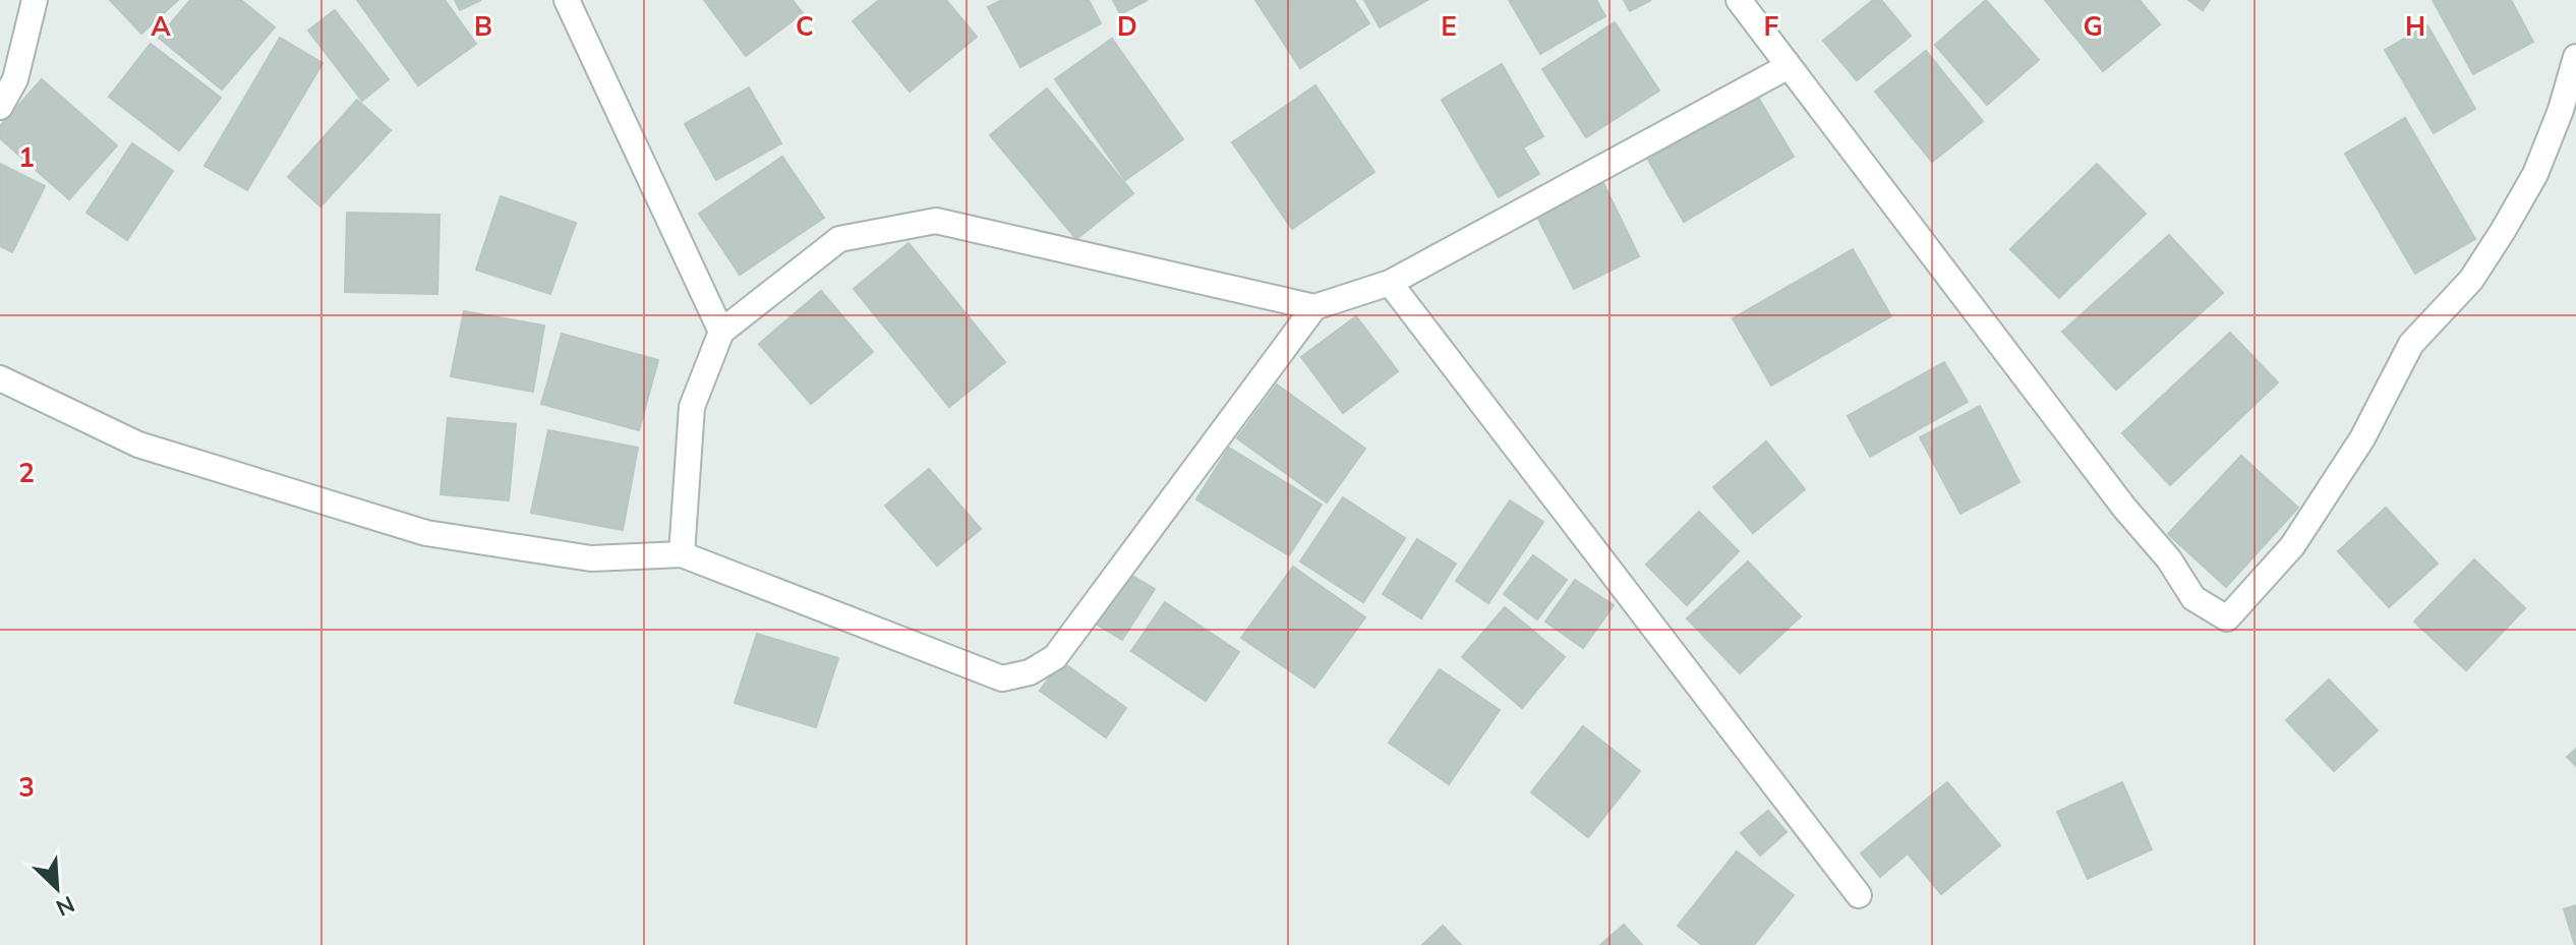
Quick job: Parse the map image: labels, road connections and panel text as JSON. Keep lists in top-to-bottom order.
{
  "north": "bottom right",
  "grid": {
    "columns": [
      "A",
      "B",
      "C",
      "D",
      "E",
      "F",
      "G",
      "H"
    ],
    "rows": ["1", "2", "3"]
  }
}
